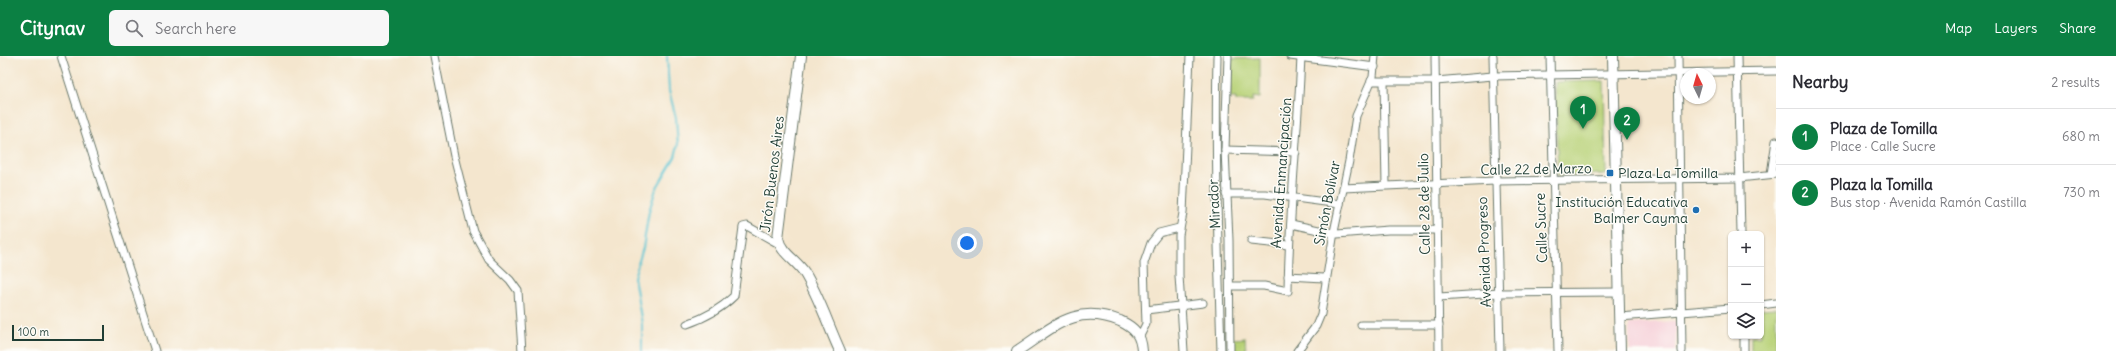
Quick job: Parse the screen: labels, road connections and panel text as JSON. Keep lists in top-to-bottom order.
{
  "streets": {
    "street": [
      "Calle 22 de Marzo",
      "Avenida Enmancipación",
      "Jirón Buenos Aires",
      "Simón Bolívar",
      "Mirador",
      "Calle 28 de Julio",
      "Calle Sucre",
      "Avenida Progreso"
    ]
  },
  "crossings": [
    ["Calle 22 de Marzo", "Simón Bolívar"],
    ["Calle 22 de Marzo", "Calle 28 de Julio"],
    ["Calle 22 de Marzo", "Calle Sucre"],
    ["Calle 22 de Marzo", "Avenida Progreso"],
    ["Avenida Enmancipación", "Mirador"]
  ],
  "places": {
    "transit": ["Plaza La Tomilla"],
    "other": ["Institución Educativa Balmer Cayma"]
  },
  "scale_bar": "100 m",
  "north": "top",
  "page": {
    "header": "Citynav",
    "search": "Search here",
    "nav": ["Map", "Layers", "Share"],
    "heading": ["Nearby", "2 results"],
    "pins": ["1", "2"],
    "list": [
      {
        "mark": "1",
        "name": "Plaza de Tomilla",
        "note": "Place · Calle Sucre",
        "value": "680 m"
      },
      {
        "mark": "2",
        "name": "Plaza la Tomilla",
        "note": "Bus stop · Avenida Ramón Castilla",
        "value": "730 m"
      }
    ],
    "map_buttons": ["+", "−"],
    "scale": "100 m"
  }
}
